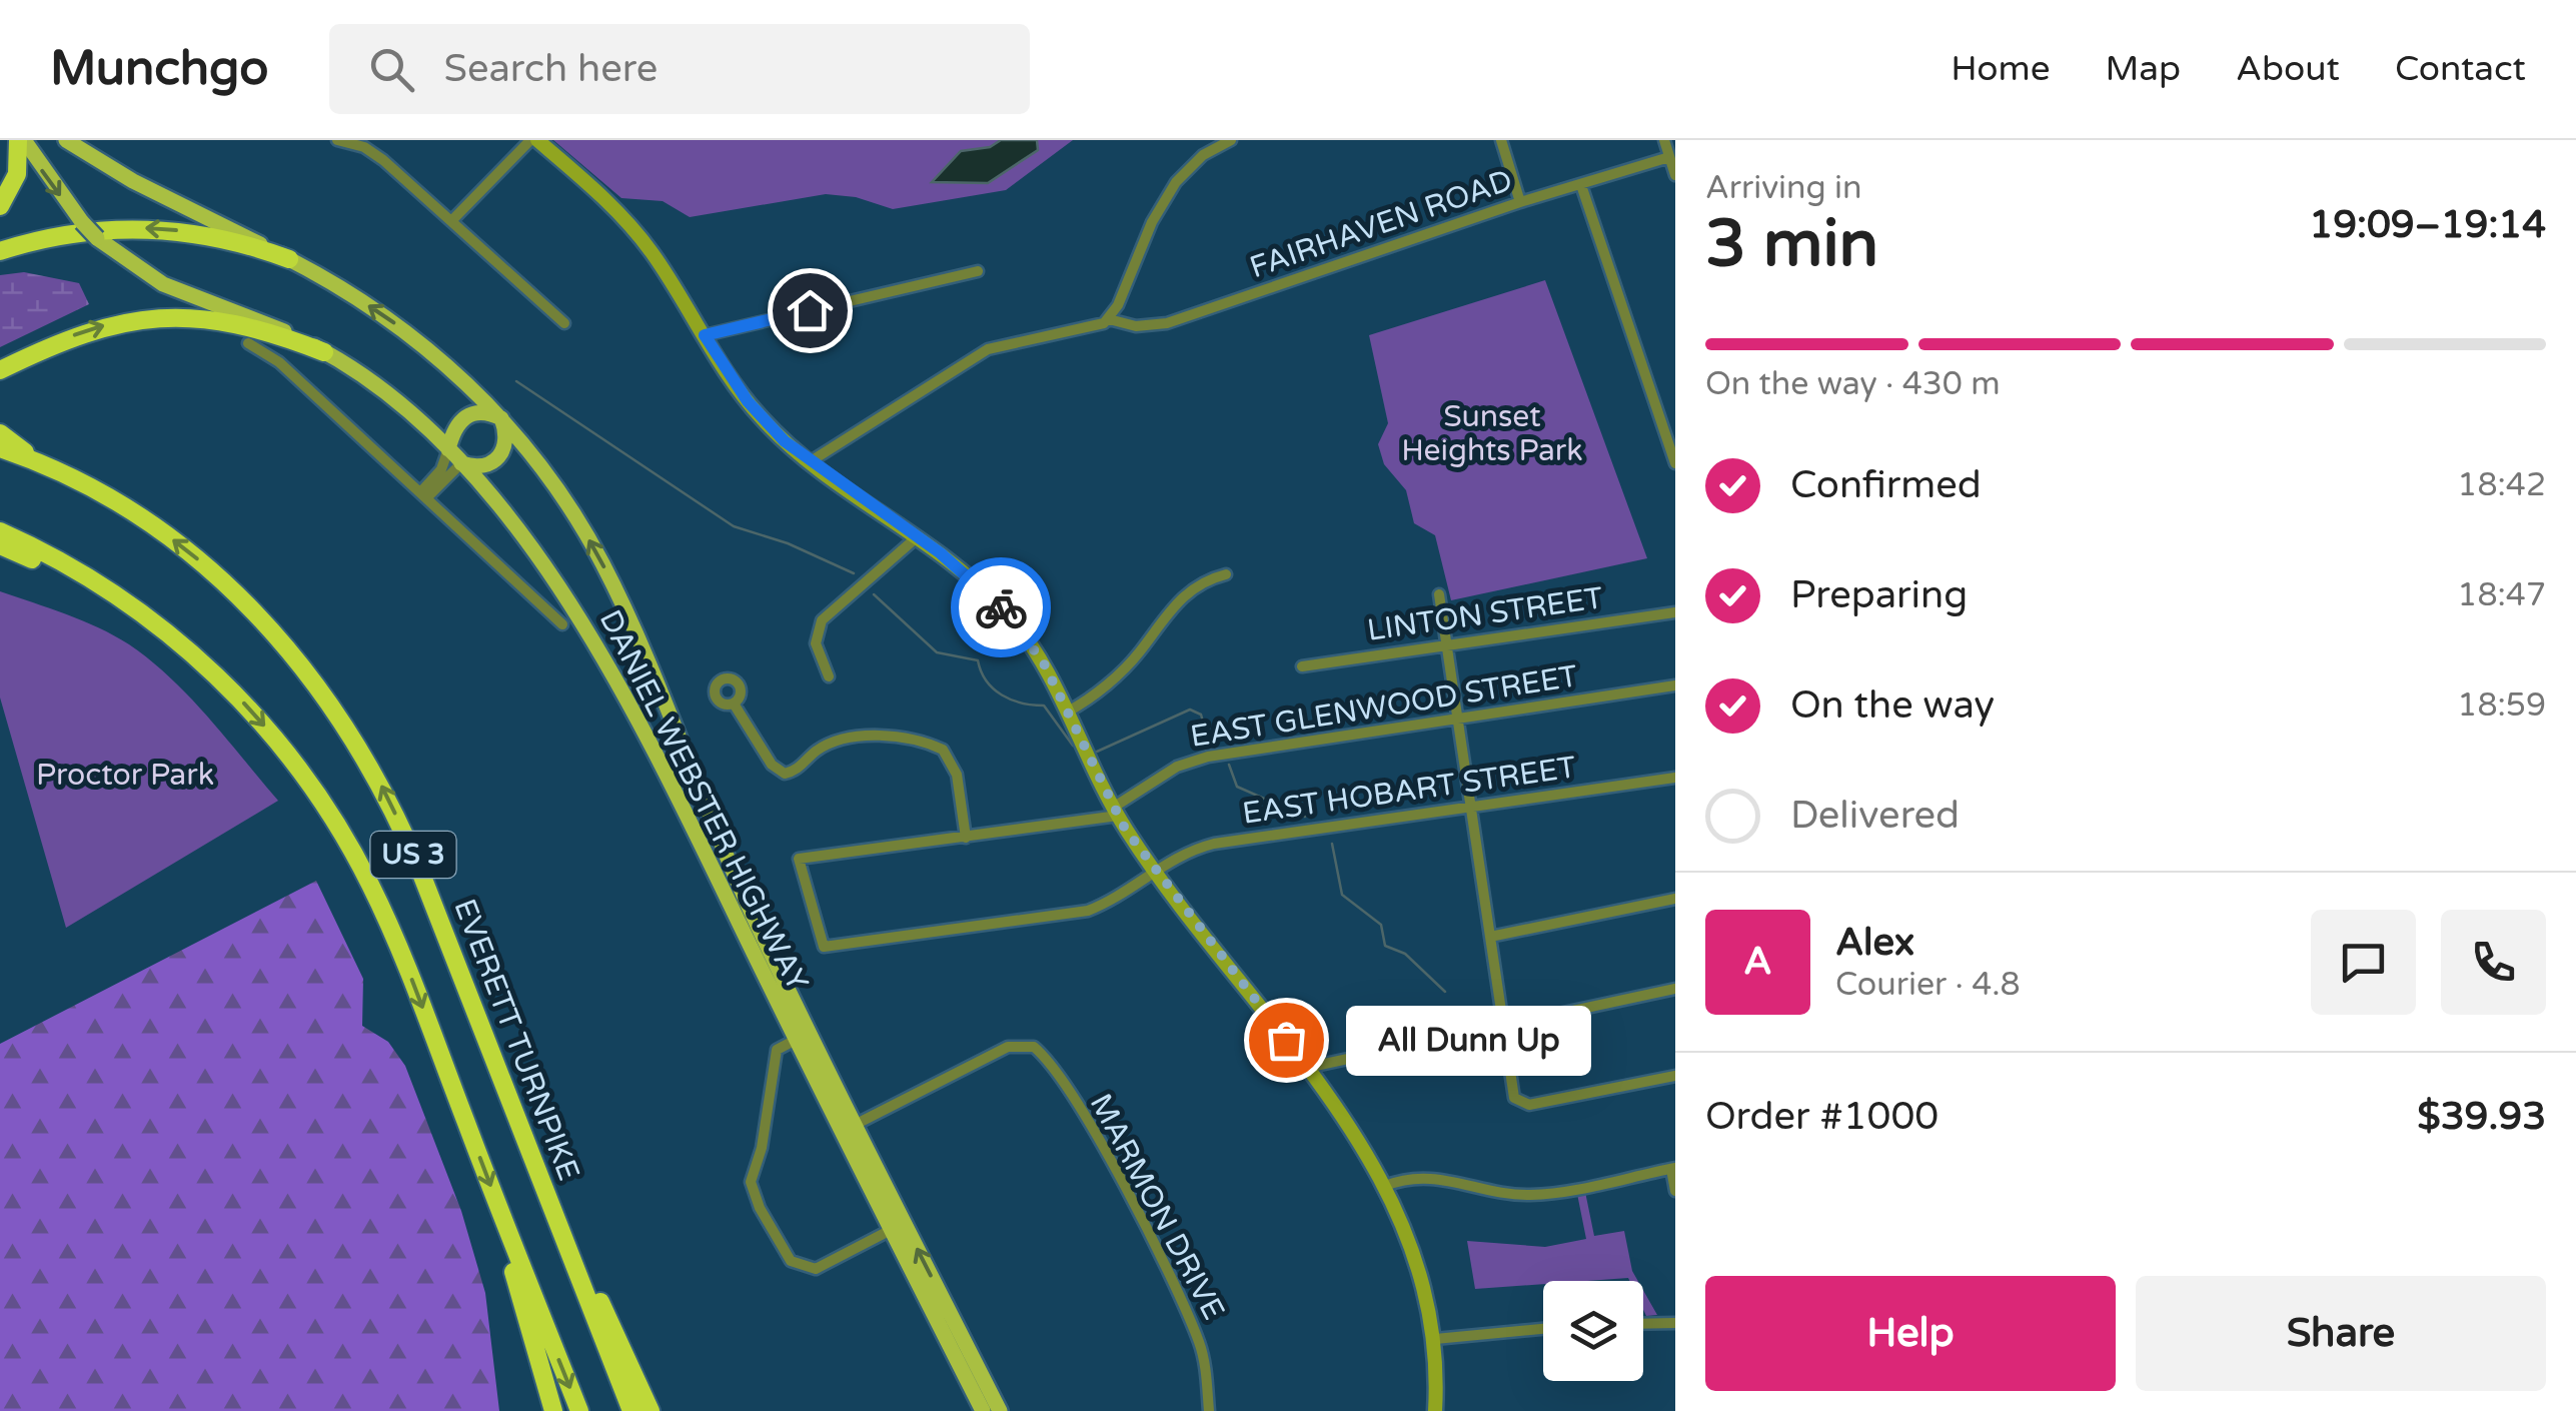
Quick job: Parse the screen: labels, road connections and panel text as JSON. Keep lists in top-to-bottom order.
{
  "streets": {
    "highway": ["US 3", "EVERETT TURNPIKE"],
    "main road": ["DANIEL WEBSTER HIGHWAY"],
    "street": [
      "FAIRHAVEN ROAD",
      "LINTON STREET",
      "EAST GLENWOOD STREET",
      "EAST HOBART STREET",
      "MARMON DRIVE"
    ]
  },
  "crossings": [
    ["DANIEL WEBSTER HIGHWAY", "MARMON DRIVE"]
  ],
  "parks": ["Sunset Heights Park", "Proctor Park"],
  "places": ["All Dunn Up"],
  "page": {
    "header": "Munchgo",
    "search": "Search here",
    "nav": [
      "Home",
      "Map",
      "About",
      "Contact"
    ],
    "heading": ["3 min", "Arriving in", "19:09–19:14"],
    "panel": [
      "Alex",
      "Courier · 4.8",
      "Order #1000",
      "$39.93"
    ],
    "bar": "On the way · 430 m",
    "list": [
      ["Confirmed", "18:42"],
      ["Preparing", "18:47"],
      ["On the way", "18:59"],
      "Delivered"
    ],
    "round": "A",
    "bubble": "All Dunn Up",
    "buttons": ["Help", "Share"]
  }
}
